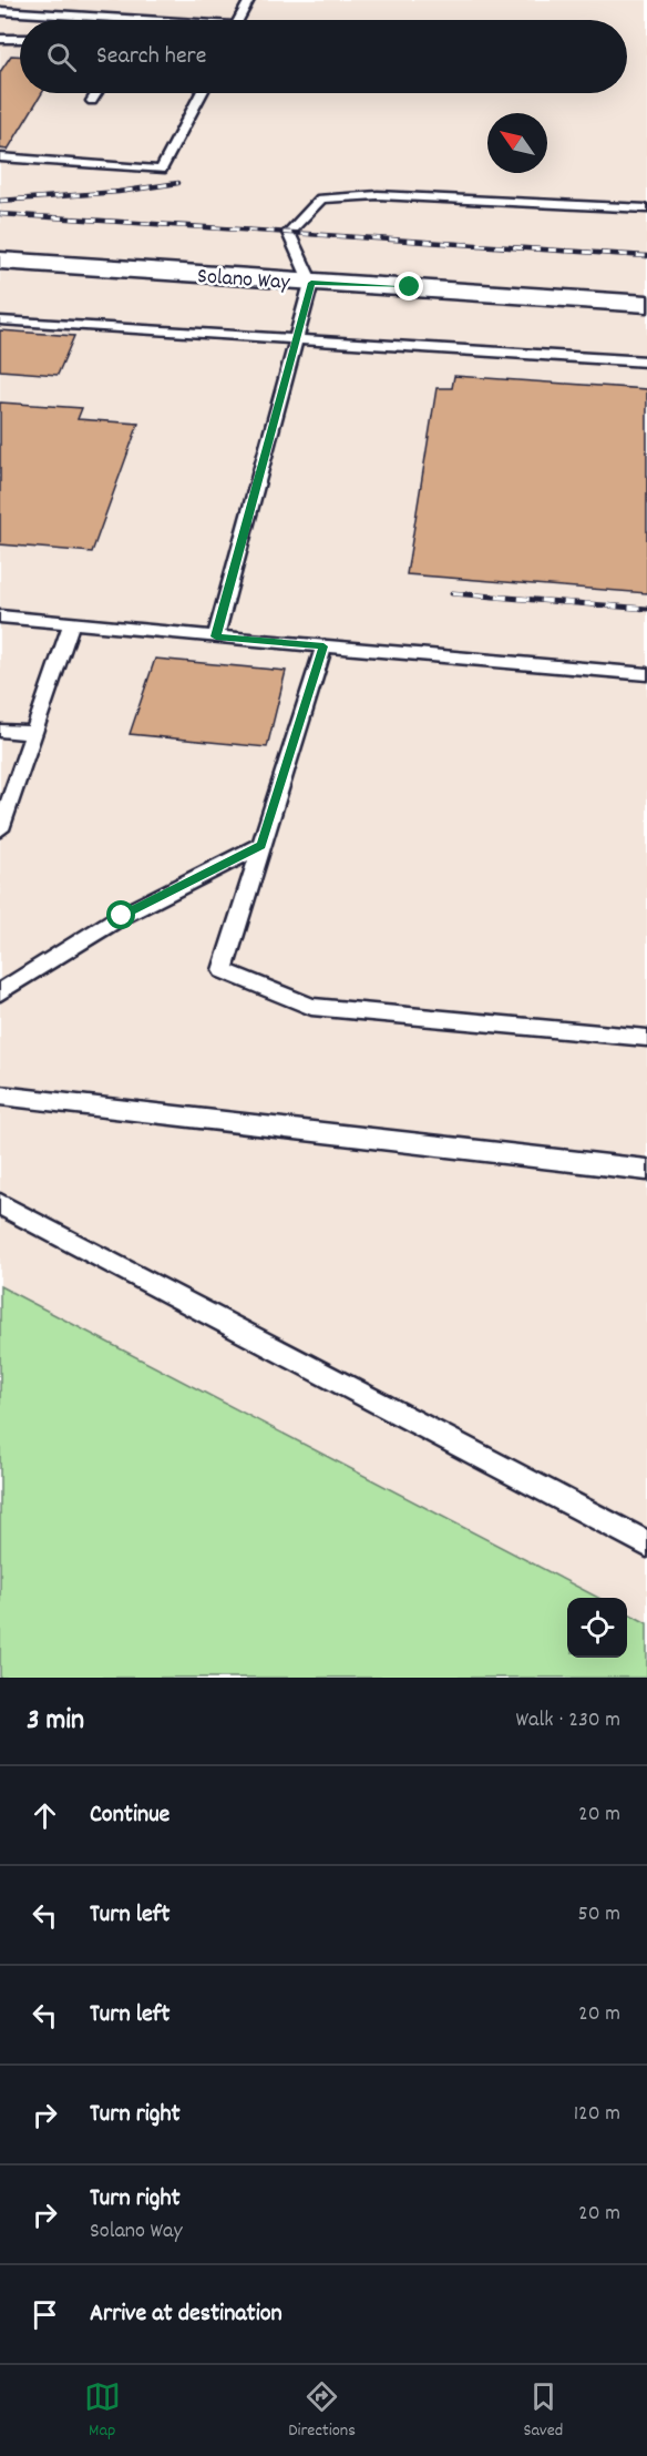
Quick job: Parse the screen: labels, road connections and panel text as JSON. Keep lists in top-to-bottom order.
{
  "streets": {
    "street": ["Solano Way"]
  },
  "north": "top left",
  "page": {
    "search": "Search here",
    "heading": ["3 min", "Walk · 230 m"],
    "list": [
      ["Continue", "20 m"],
      ["Turn left", "50 m"],
      ["Turn left", "20 m"],
      ["Turn right", "120 m"],
      ["Turn right", "Solano Way", "20 m"],
      "Arrive at destination"
    ],
    "nav": ["Map", "Directions", "Saved"]
  }
}
